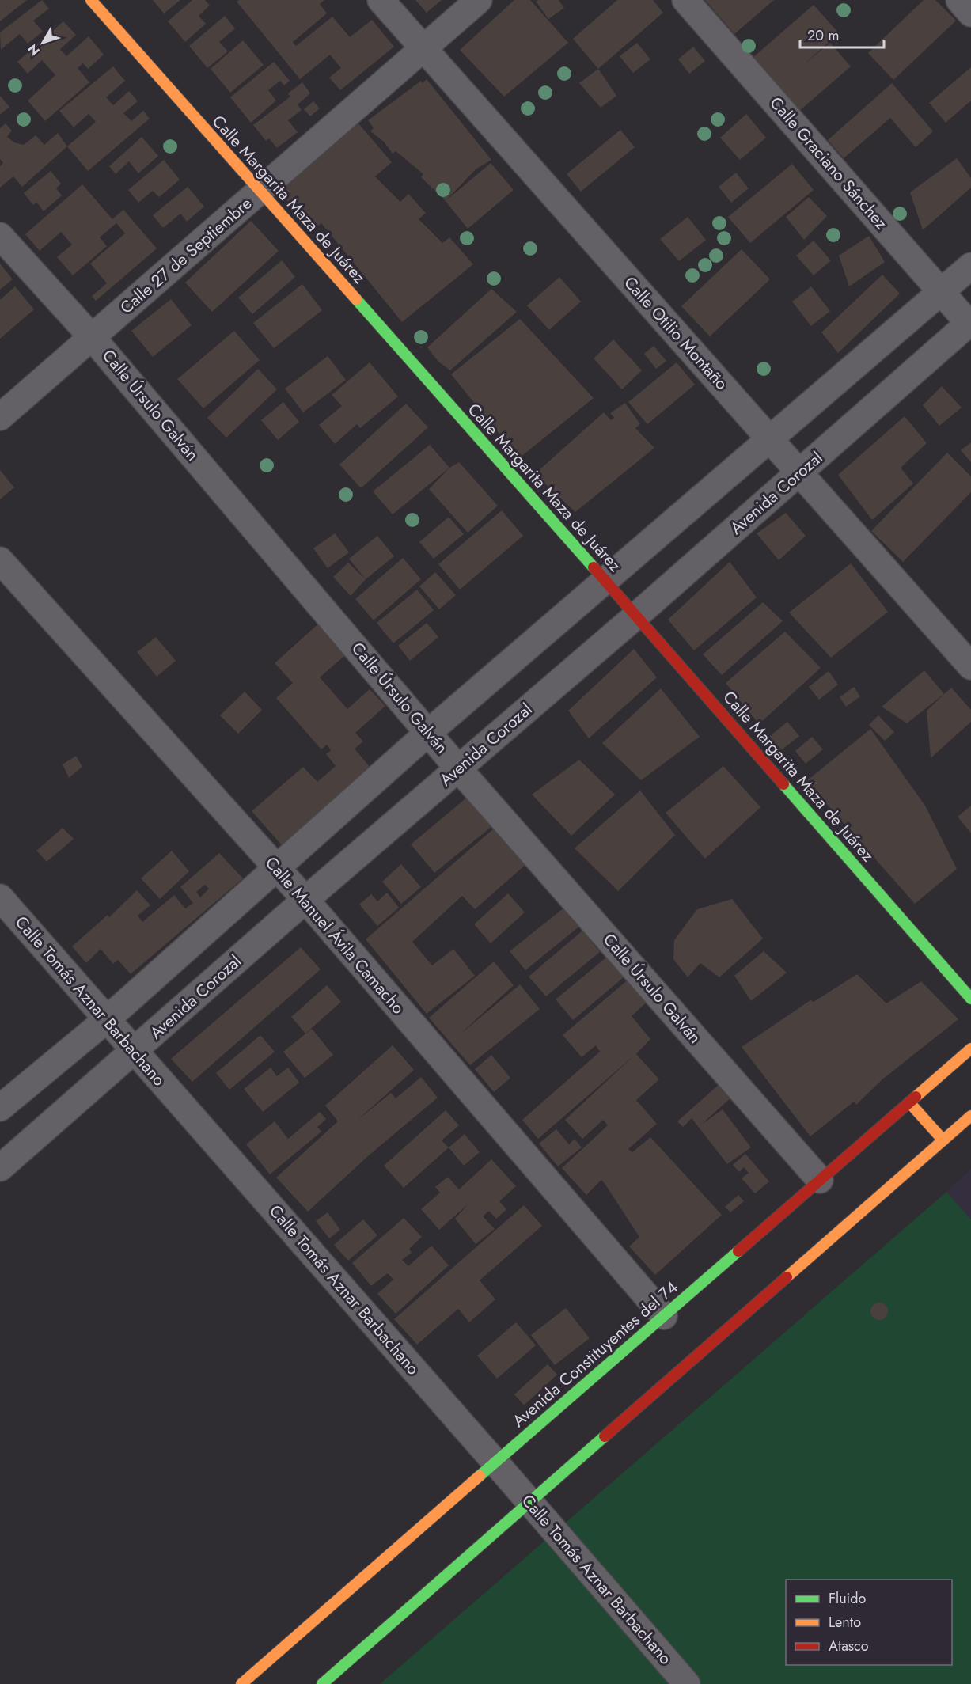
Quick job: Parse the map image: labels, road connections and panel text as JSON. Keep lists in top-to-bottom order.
{
  "streets": {
    "main road": ["Calle Margarita Maza de Juárez", "Avenida Constituyentes del 74"],
    "street": [
      "Calle Graciano Sánchez",
      "Calle 27 de Septiembre",
      "Calle Otilio Montaño",
      "Calle Úrsulo Galván",
      "Avenida Corozal",
      "Calle Manuel Ávila Camacho",
      "Calle Tomás Aznar Barbachano"
    ]
  },
  "crossings": [
    ["Calle Graciano Sánchez", "Avenida Corozal"],
    ["Calle Margarita Maza de Juárez", "Calle 27 de Septiembre"],
    ["Calle Margarita Maza de Juárez", "Avenida Corozal"],
    ["Calle 27 de Septiembre", "Calle Otilio Montaño"],
    ["Calle 27 de Septiembre", "Calle Úrsulo Galván"],
    ["Calle Otilio Montaño", "Avenida Corozal"],
    ["Calle Úrsulo Galván", "Avenida Corozal"],
    ["Calle Úrsulo Galván", "Avenida Constituyentes del 74"],
    ["Avenida Corozal", "Calle Manuel Ávila Camacho"],
    ["Avenida Corozal", "Calle Tomás Aznar Barbachano"],
    ["Calle Manuel Ávila Camacho", "Avenida Constituyentes del 74"],
    ["Calle Tomás Aznar Barbachano", "Avenida Constituyentes del 74"]
  ],
  "legend": ["Fluido", "Lento", "Atasco"],
  "scale_bar": "20 m",
  "north": "bottom left"
}
